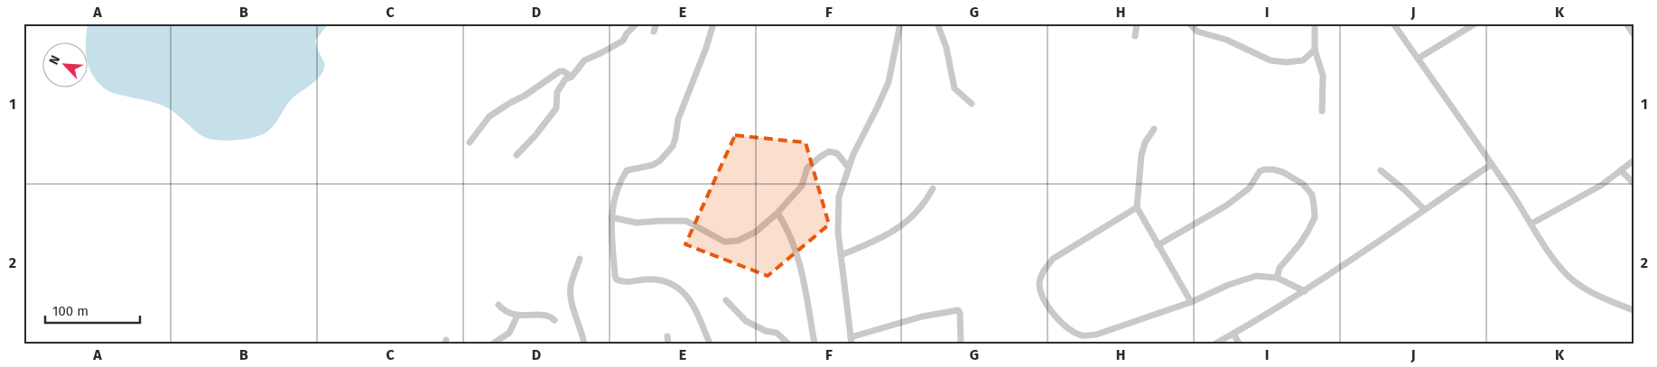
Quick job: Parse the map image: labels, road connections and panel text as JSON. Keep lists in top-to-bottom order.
{
  "scale_bar": "100 m",
  "north": "top left",
  "grid": {
    "columns": [
      "A",
      "B",
      "C",
      "D",
      "E",
      "F",
      "G",
      "H",
      "I",
      "J",
      "K"
    ],
    "rows": ["1", "2"]
  }
}
